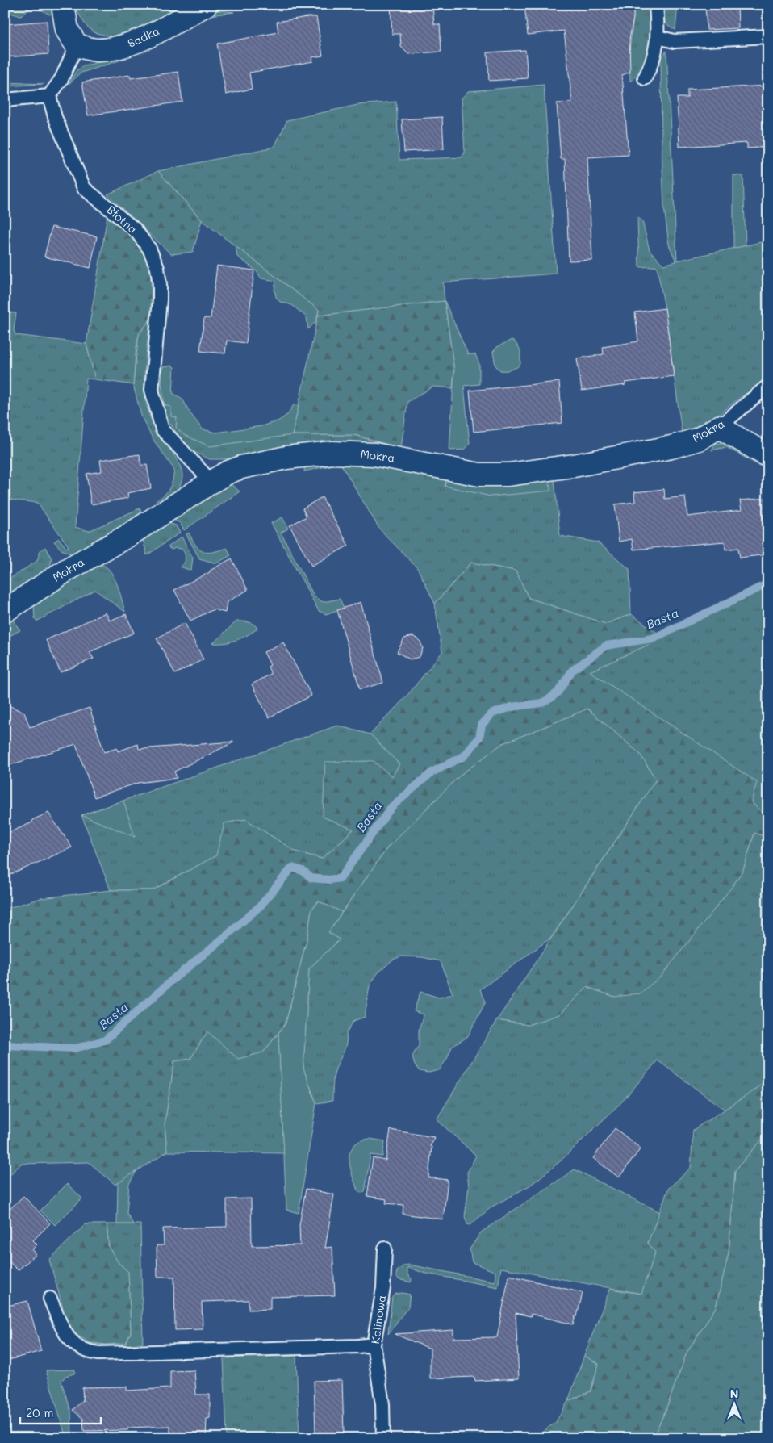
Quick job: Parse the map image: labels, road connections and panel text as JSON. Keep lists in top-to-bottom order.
{
  "streets": {
    "street": ["Sadka", "Mokra"],
    "lane": ["Błotna", "Kalinowa"]
  },
  "crossings": [
    ["Błotna", "Mokra"]
  ],
  "water": ["Basta"],
  "scale_bar": "20 m",
  "north": "top"
}
